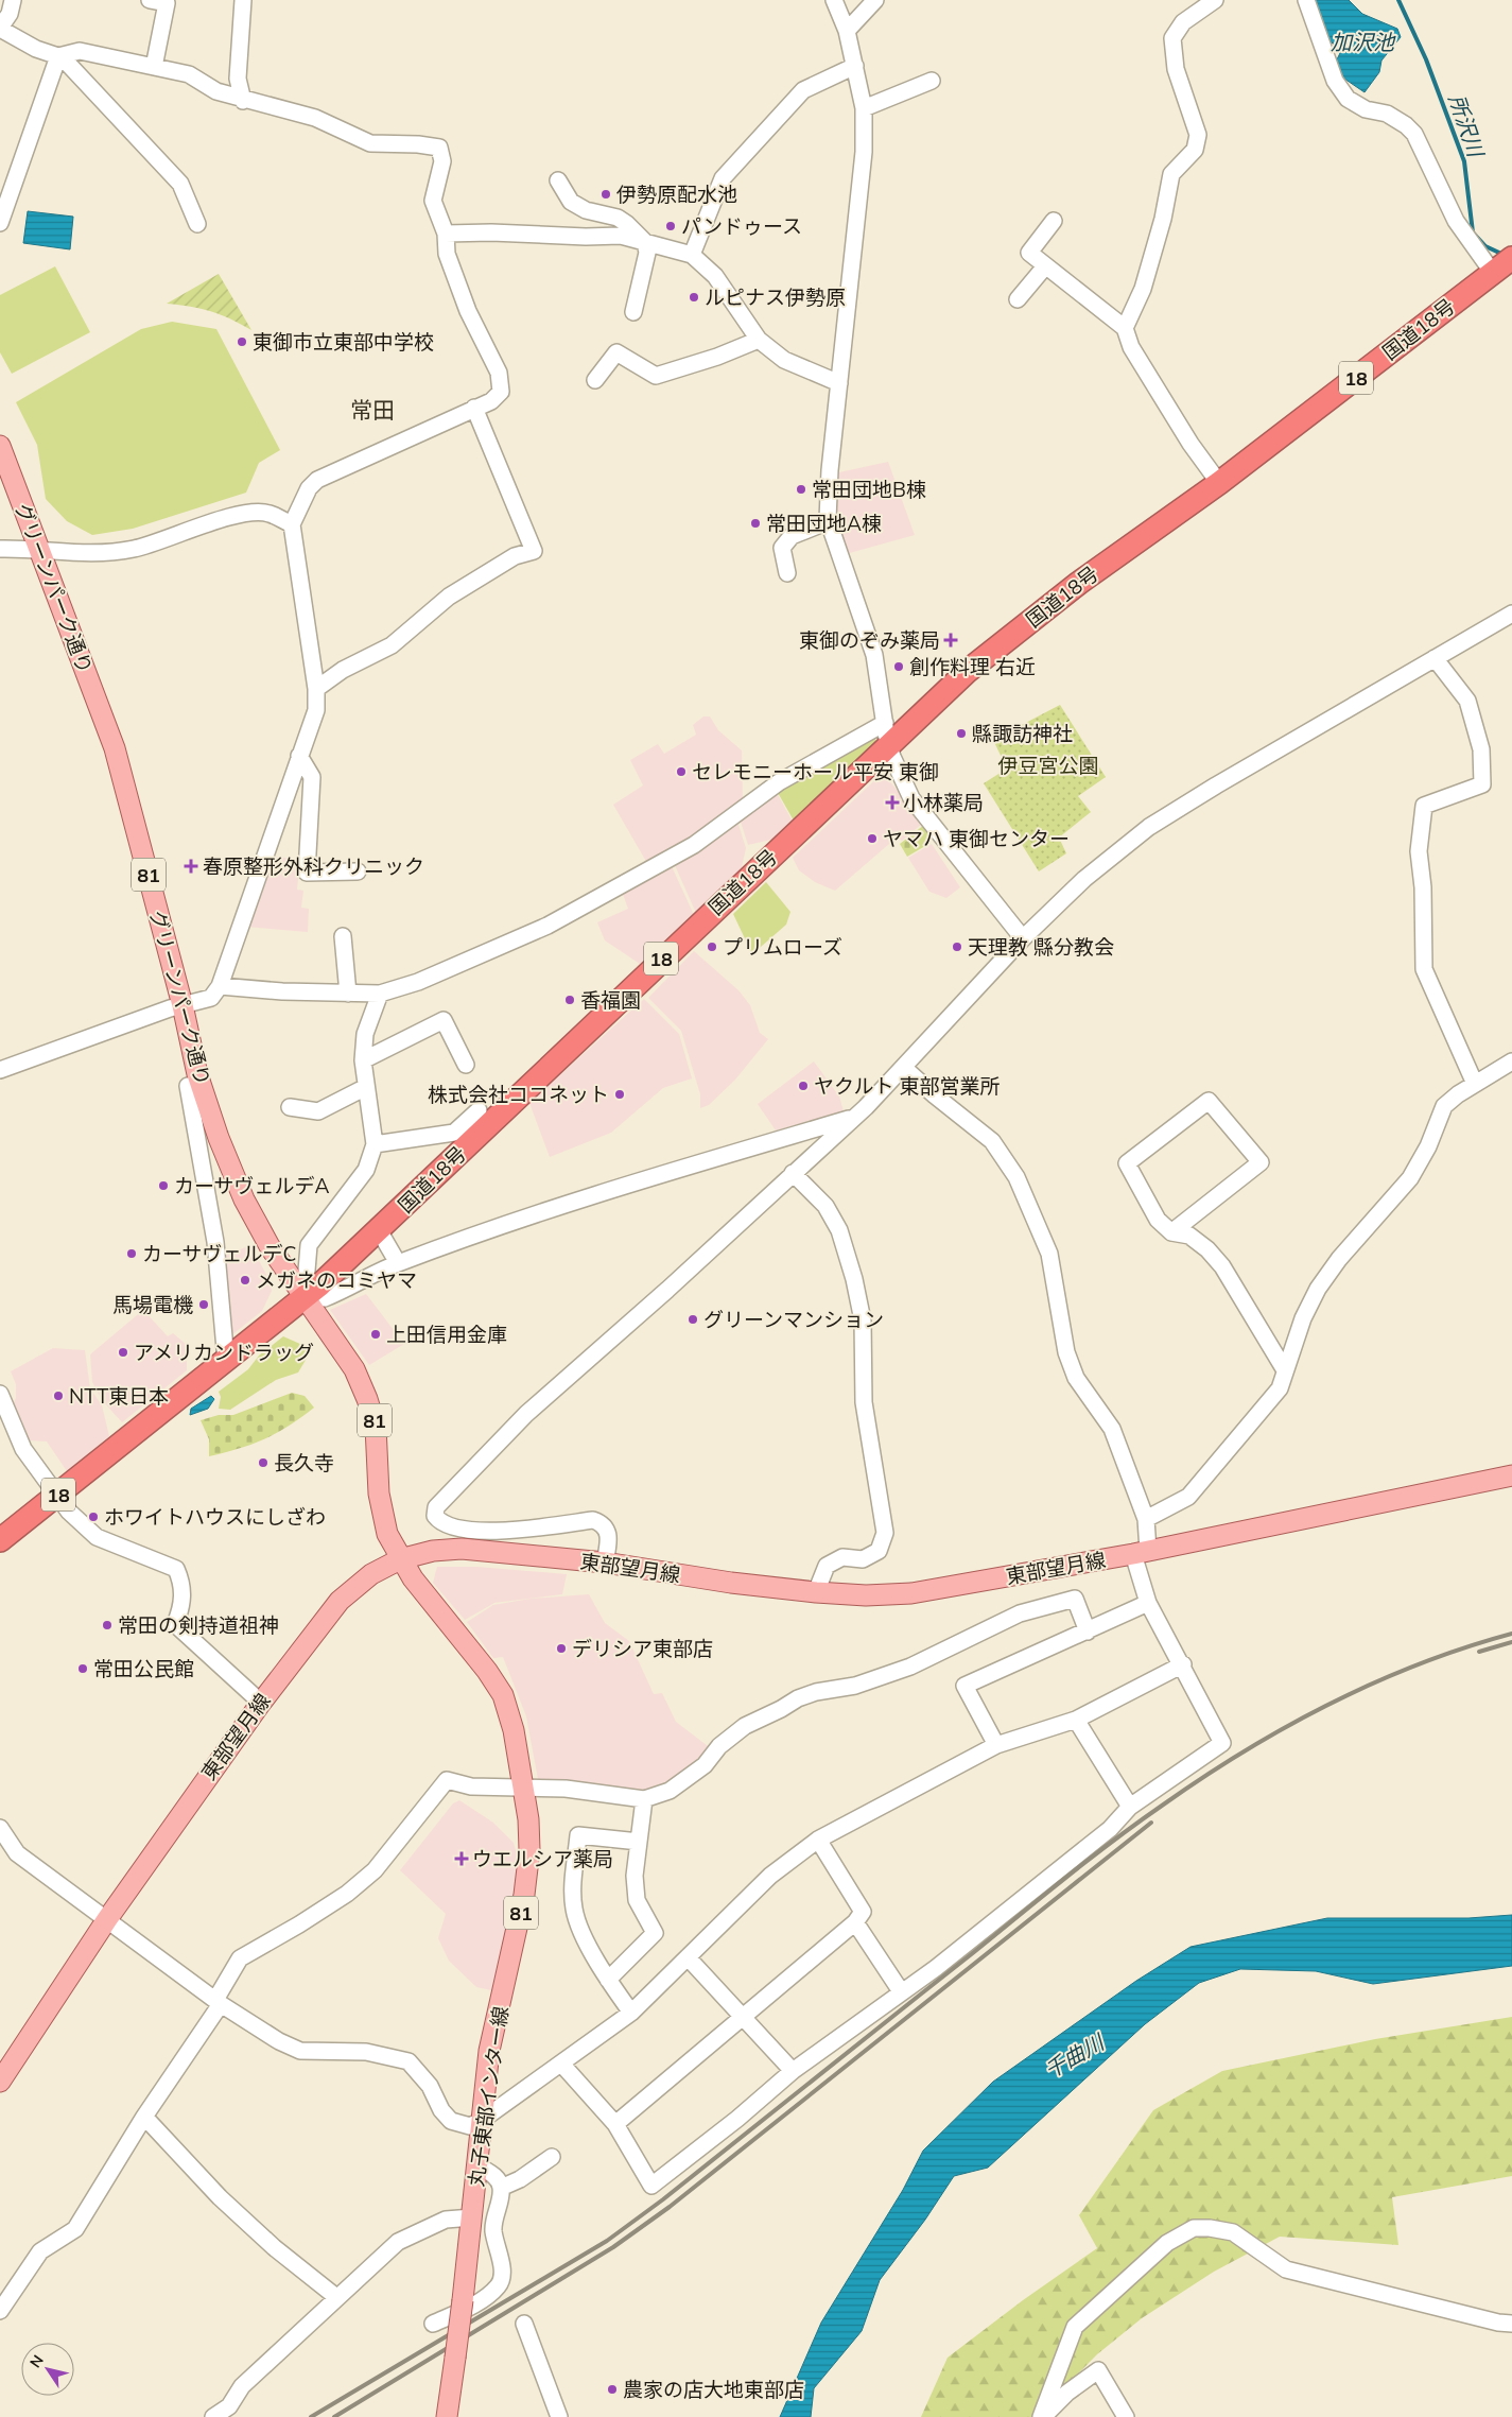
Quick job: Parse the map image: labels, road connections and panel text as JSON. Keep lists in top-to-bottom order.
{
  "streets": {
    "highway": ["国道18号", "18"],
    "main road": [
      "グリーンパーク通り",
      "81",
      "東部望月線",
      "丸子東部インター線"
    ]
  },
  "crossings": [
    ["国道18号", "グリーンパーク通り"],
    ["国道18号", "丸子東部インター線"],
    ["グリーンパーク通り", "丸子東部インター線"],
    ["東部望月線", "丸子東部インター線"]
  ],
  "districts": ["常田"],
  "water": ["加沢池", "所沢川", "千曲川"],
  "parks": ["伊豆宮公園"],
  "places": {
    "other": [
      "伊勢原配水池",
      "パンドゥース",
      "ルピナス伊勢原",
      "東御市立東部中学校",
      "常田団地B棟",
      "常田団地A棟",
      "創作料理 右近",
      "縣諏訪神社",
      "セレモニーホール平安 東御",
      "ヤマハ 東御センター",
      "プリムローズ",
      "天理教 縣分教会",
      "香福園",
      "ヤクルト 東部営業所",
      "株式会社ココネット",
      "カーサヴェルデA",
      "カーサヴェルデC",
      "メガネのコミヤマ",
      "馬場電機",
      "グリーンマンション",
      "上田信用金庫",
      "アメリカンドラッグ",
      "NTT東日本",
      "長久寺",
      "ホワイトハウスにしざわ",
      "常田の剣持道祖神",
      "デリシア東部店",
      "常田公民館",
      "農家の店大地東部店"
    ],
    "health": [
      "東御のぞみ薬局",
      "小林薬局",
      "春原整形外科クリニック",
      "ウエルシア薬局"
    ]
  },
  "north": "top left"
}
